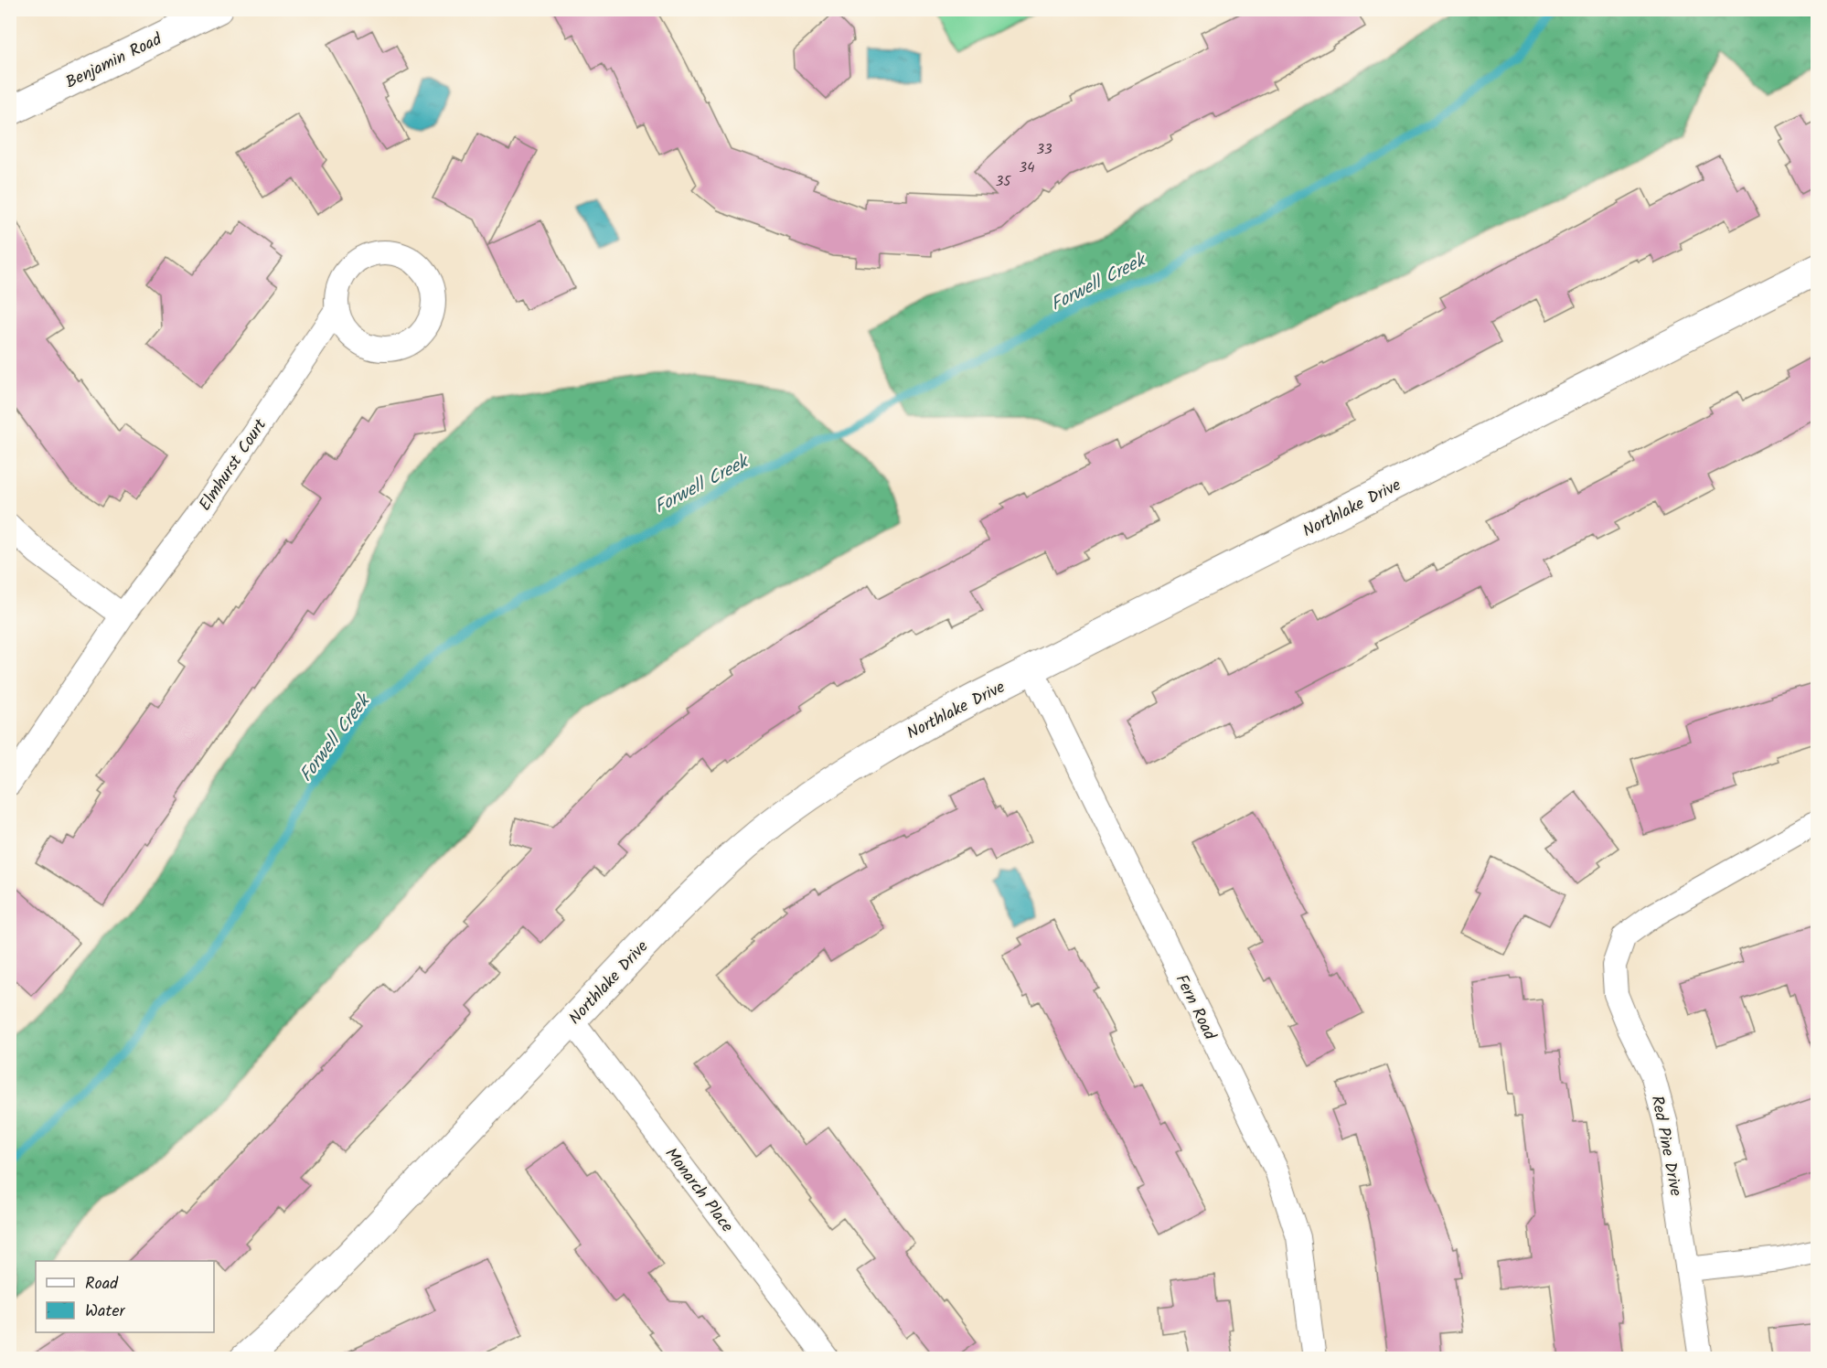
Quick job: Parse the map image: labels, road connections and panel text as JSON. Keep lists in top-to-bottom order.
{
  "streets": {
    "street": [
      "Benjamin Road",
      "Elmhurst Court",
      "Northlake Drive",
      "Fern Road",
      "Red Pine Drive",
      "Monarch Place"
    ]
  },
  "crossings": [
    ["Northlake Drive", "Fern Road"],
    ["Northlake Drive", "Monarch Place"]
  ],
  "water": ["Forwell Creek"],
  "house_numbers": ["33", "34", "35"],
  "legend": ["Road", "Water"]
}
